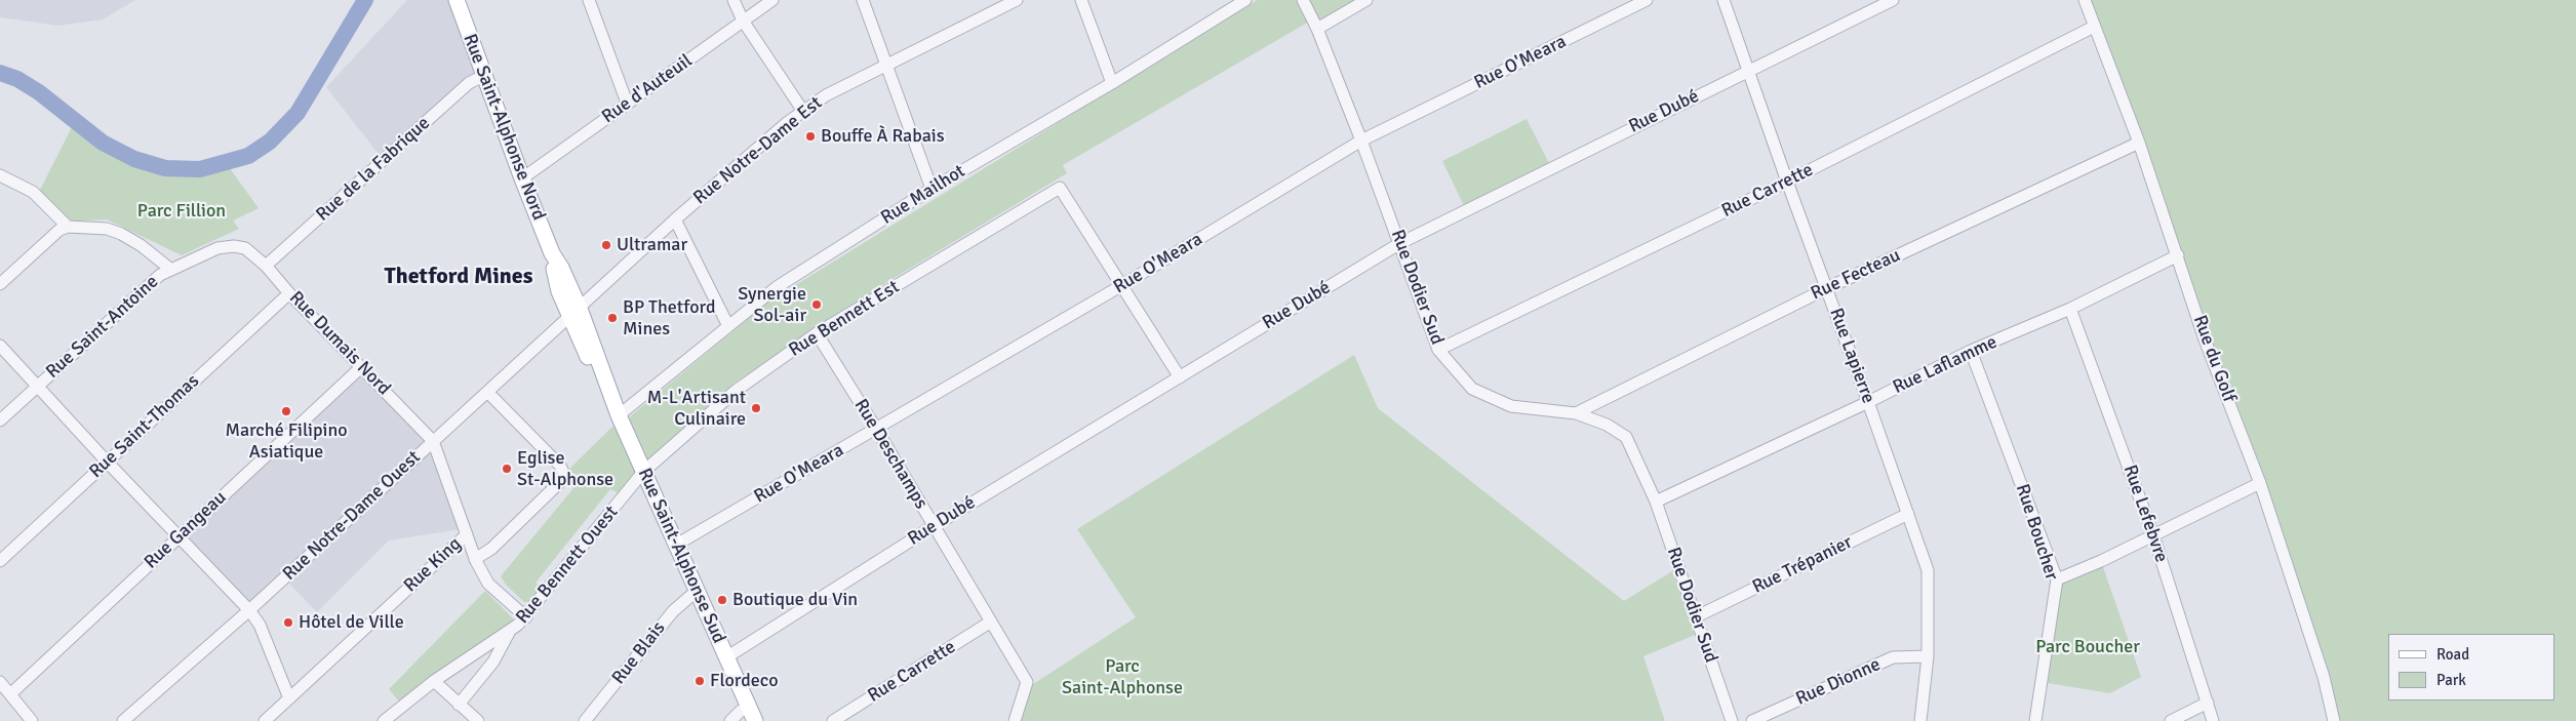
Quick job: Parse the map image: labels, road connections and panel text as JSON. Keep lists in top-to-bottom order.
{
  "streets": {
    "main road": ["Rue Saint-Alphonse Nord", "Rue Saint-Alphonse Sud"],
    "street": [
      "Rue O'Meara",
      "Rue d'Auteuil",
      "Rue Dubé",
      "Rue Notre-Dame Est",
      "Rue de la Fabrique",
      "Rue Carrette",
      "Rue Mailhot",
      "Rue Fecteau",
      "Rue Dodier Sud",
      "Rue Bennett Est",
      "Rue Saint-Antoine",
      "Rue Dumais Nord",
      "Rue Lapierre",
      "Rue du Golf",
      "Rue Laflamme",
      "Rue Saint-Thomas",
      "Rue Deschamps",
      "Rue Lefebvre",
      "Rue Notre-Dame Ouest",
      "Rue Gangeau",
      "Rue Boucher",
      "Rue King",
      "Rue Bennett Ouest",
      "Rue Trépanier",
      "Rue Blais",
      "Rue Dionne"
    ]
  },
  "crossings": [
    ["Rue O'Meara", "Rue Dodier Sud"],
    ["Rue O'Meara", "Rue Bennett Est"],
    ["Rue O'Meara", "Rue Deschamps"],
    ["Rue O'Meara", "Rue Saint-Alphonse Sud"],
    ["Rue d'Auteuil", "Rue Saint-Alphonse Nord"],
    ["Rue Dubé", "Rue Dodier Sud"],
    ["Rue Dubé", "Rue Lapierre"],
    ["Rue Dubé", "Rue Deschamps"],
    ["Rue Dubé", "Rue Saint-Alphonse Sud"],
    ["Rue Saint-Alphonse Nord", "Rue Notre-Dame Est"],
    ["Rue Saint-Alphonse Nord", "Rue de la Fabrique"],
    ["Rue Saint-Alphonse Nord", "Rue Notre-Dame Ouest"],
    ["Rue Saint-Alphonse Nord", "Rue Saint-Alphonse Sud"],
    ["Rue Notre-Dame Est", "Rue Notre-Dame Ouest"],
    ["Rue Notre-Dame Est", "Rue Saint-Alphonse Sud"],
    ["Rue de la Fabrique", "Rue Dumais Nord"],
    ["Rue Carrette", "Rue Dodier Sud"],
    ["Rue Carrette", "Rue Lapierre"],
    ["Rue Carrette", "Rue du Golf"],
    ["Rue Carrette", "Rue Deschamps"],
    ["Rue Mailhot", "Rue Saint-Alphonse Sud"],
    ["Rue Fecteau", "Rue Dodier Sud"],
    ["Rue Fecteau", "Rue Lapierre"],
    ["Rue Fecteau", "Rue du Golf"],
    ["Rue Dodier Sud", "Rue Laflamme"],
    ["Rue Dodier Sud", "Rue Trépanier"],
    ["Rue Bennett Est", "Rue Deschamps"],
    ["Rue Bennett Est", "Rue Saint-Alphonse Sud"],
    ["Rue Bennett Est", "Rue Bennett Ouest"],
    ["Rue Saint-Antoine", "Rue Dumais Nord"],
    ["Rue Dumais Nord", "Rue Saint-Thomas"],
    ["Rue Dumais Nord", "Rue Notre-Dame Ouest"],
    ["Rue Dumais Nord", "Rue Gangeau"],
    ["Rue Lapierre", "Rue Laflamme"],
    ["Rue Lapierre", "Rue Trépanier"],
    ["Rue Lapierre", "Rue Dionne"],
    ["Rue du Golf", "Rue Laflamme"],
    ["Rue Laflamme", "Rue Lefebvre"],
    ["Rue Laflamme", "Rue Boucher"],
    ["Rue Notre-Dame Ouest", "Rue Saint-Alphonse Sud"],
    ["Rue Saint-Alphonse Sud", "Rue Bennett Ouest"],
    ["Rue Saint-Alphonse Sud", "Rue Blais"]
  ],
  "districts": ["Thetford Mines"],
  "parks": ["Parc Fillion", "Parc Boucher", "Parc Saint-Alphonse"],
  "places": [
    "Bouffe À Rabais",
    "Ultramar",
    "Synergie Sol-air",
    "BP Thetford Mines",
    "M-L'Artisant Culinaire",
    "Marché Filipino Asiatique",
    "Eglise St-Alphonse",
    "Boutique du Vin",
    "Hôtel de Ville",
    "Flordeco"
  ],
  "legend": ["Road", "Park"]
}
